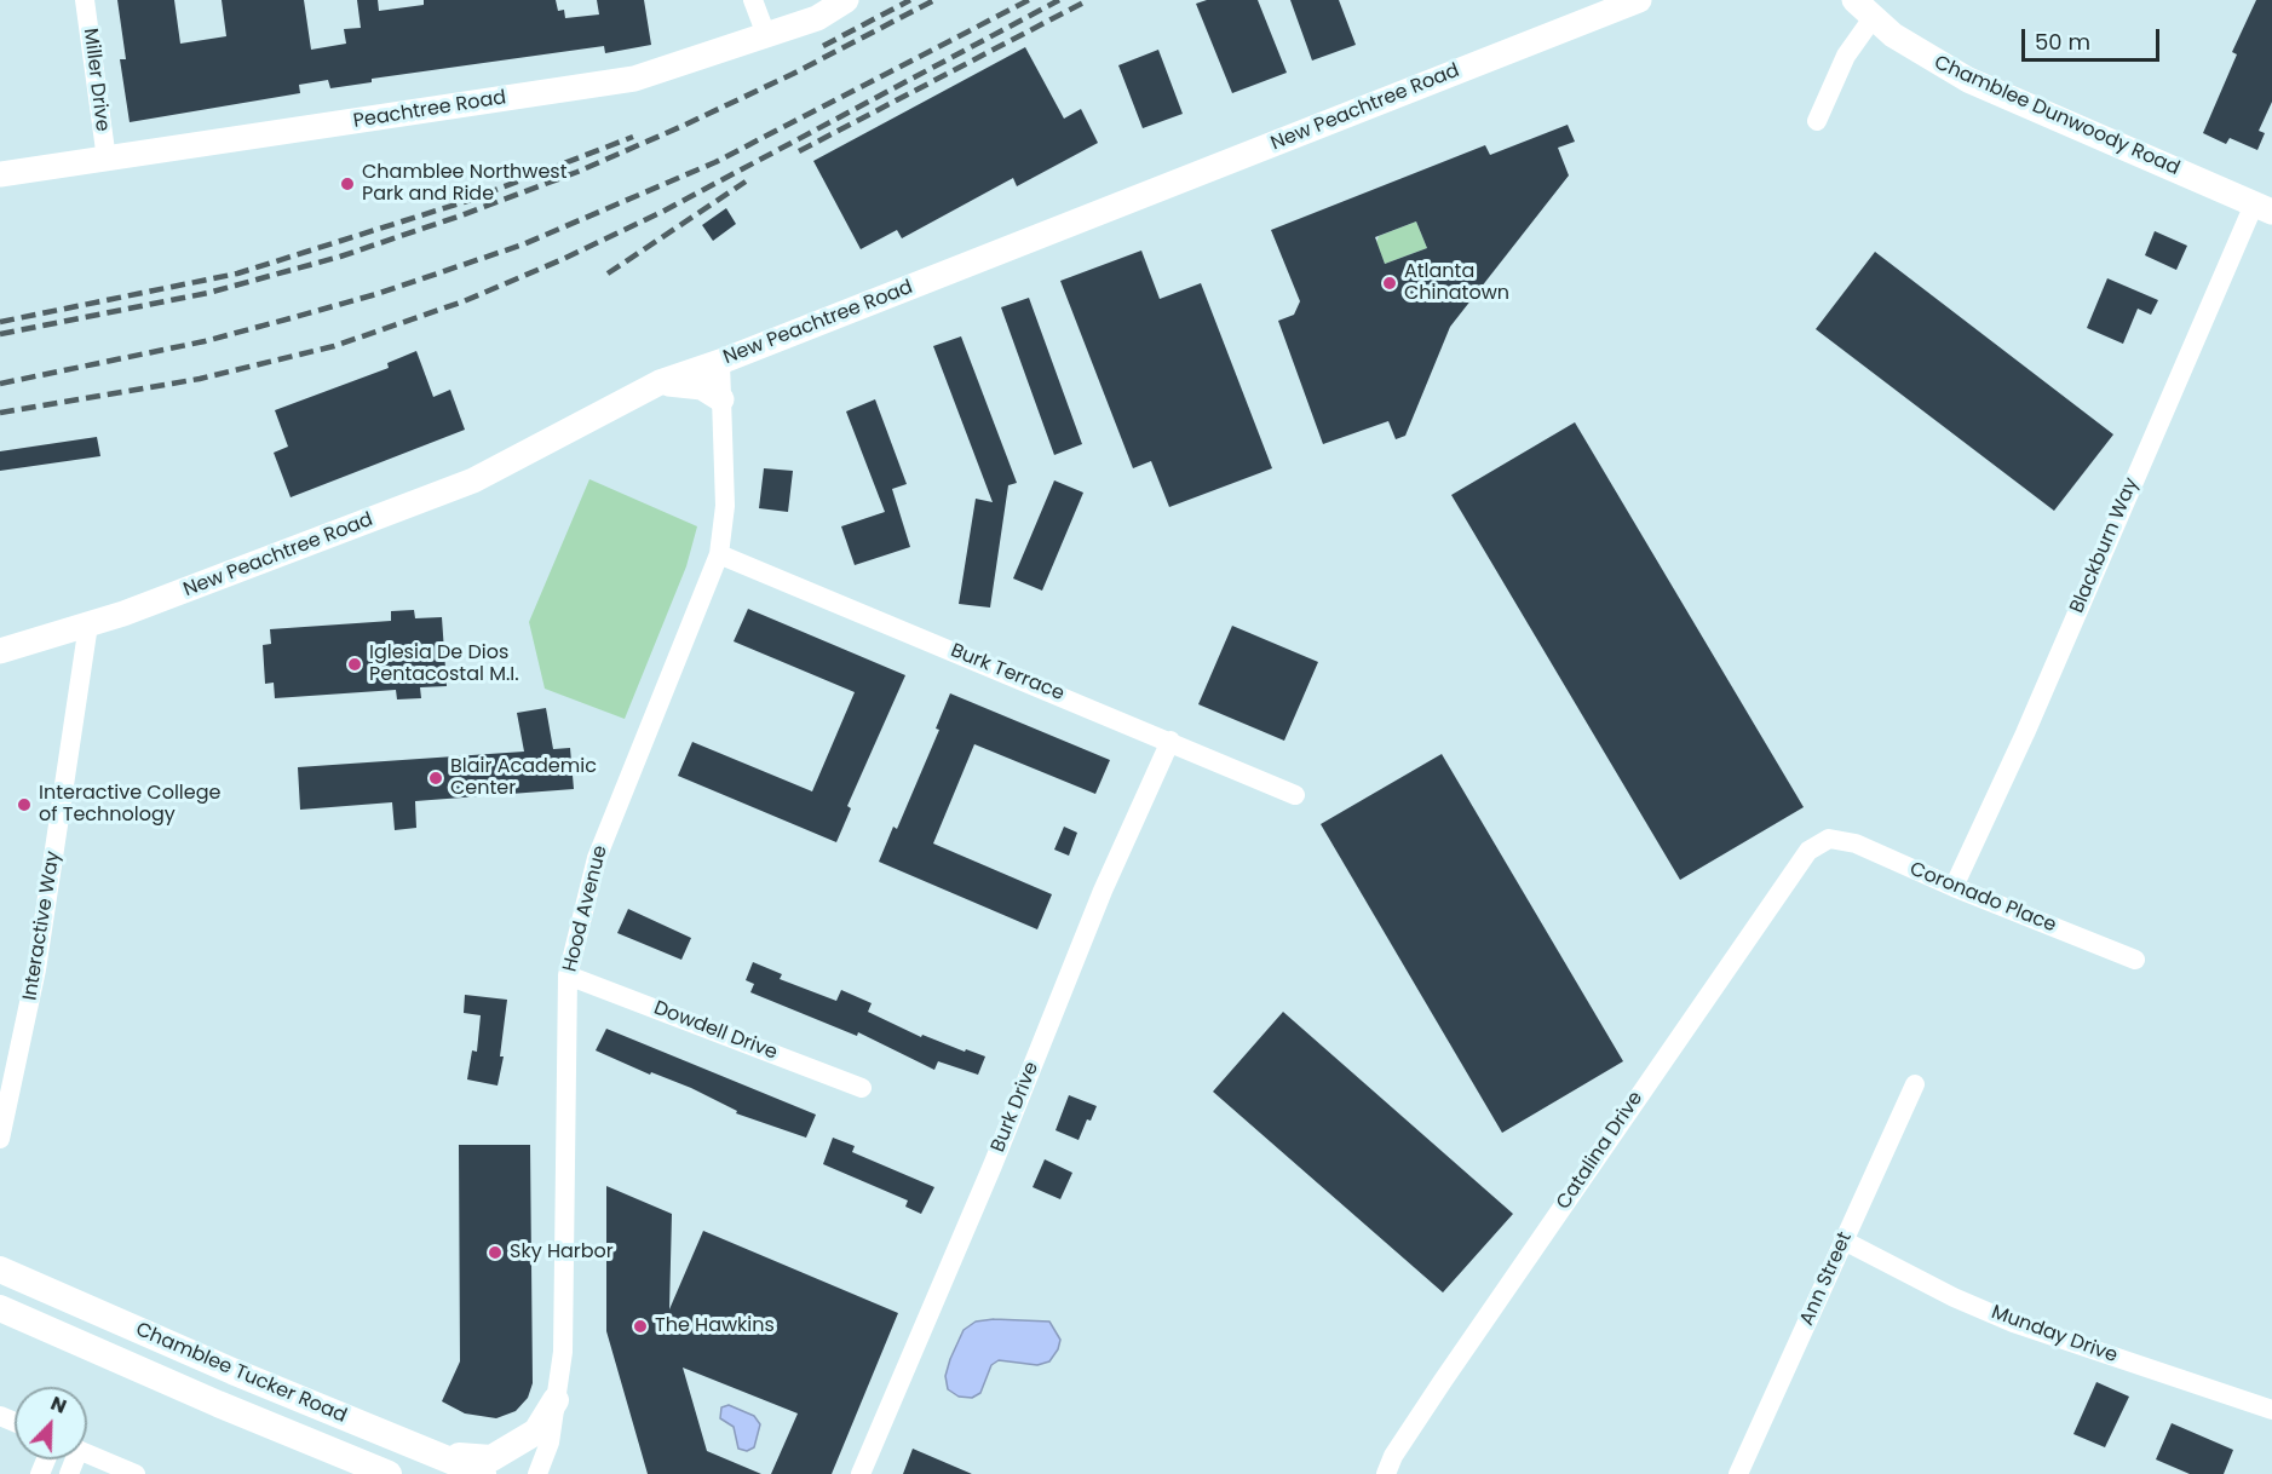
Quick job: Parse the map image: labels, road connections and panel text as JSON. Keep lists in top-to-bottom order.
{
  "streets": {
    "main road": ["Chamblee Tucker Road"],
    "street": [
      "Miller Drive",
      "New Peachtree Road",
      "Peachtree Road",
      "Chamblee Dunwoody Road",
      "Blackburn Way",
      "Burk Terrace",
      "Coronado Place",
      "Hood Avenue",
      "Interactive Way",
      "Dowdell Drive",
      "Burk Drive",
      "Catalina Drive",
      "Ann Street",
      "Munday Drive"
    ]
  },
  "crossings": [
    ["Miller Drive", "Peachtree Road"],
    ["New Peachtree Road", "Hood Avenue"],
    ["New Peachtree Road", "Interactive Way"],
    ["Chamblee Dunwoody Road", "Blackburn Way"],
    ["Blackburn Way", "Coronado Place"],
    ["Burk Terrace", "Hood Avenue"],
    ["Burk Terrace", "Burk Drive"],
    ["Coronado Place", "Catalina Drive"],
    ["Hood Avenue", "Dowdell Drive"],
    ["Ann Street", "Munday Drive"]
  ],
  "places": [
    "Chamblee Northwest Park and Ride",
    "Atlanta Chinatown",
    "Iglesia De Dios Pentacostal M.I.",
    "Blair Academic Center",
    "Interactive College of Technology",
    "Sky Harbor",
    "The Hawkins"
  ],
  "scale_bar": "50 m",
  "north": "top right"
}
